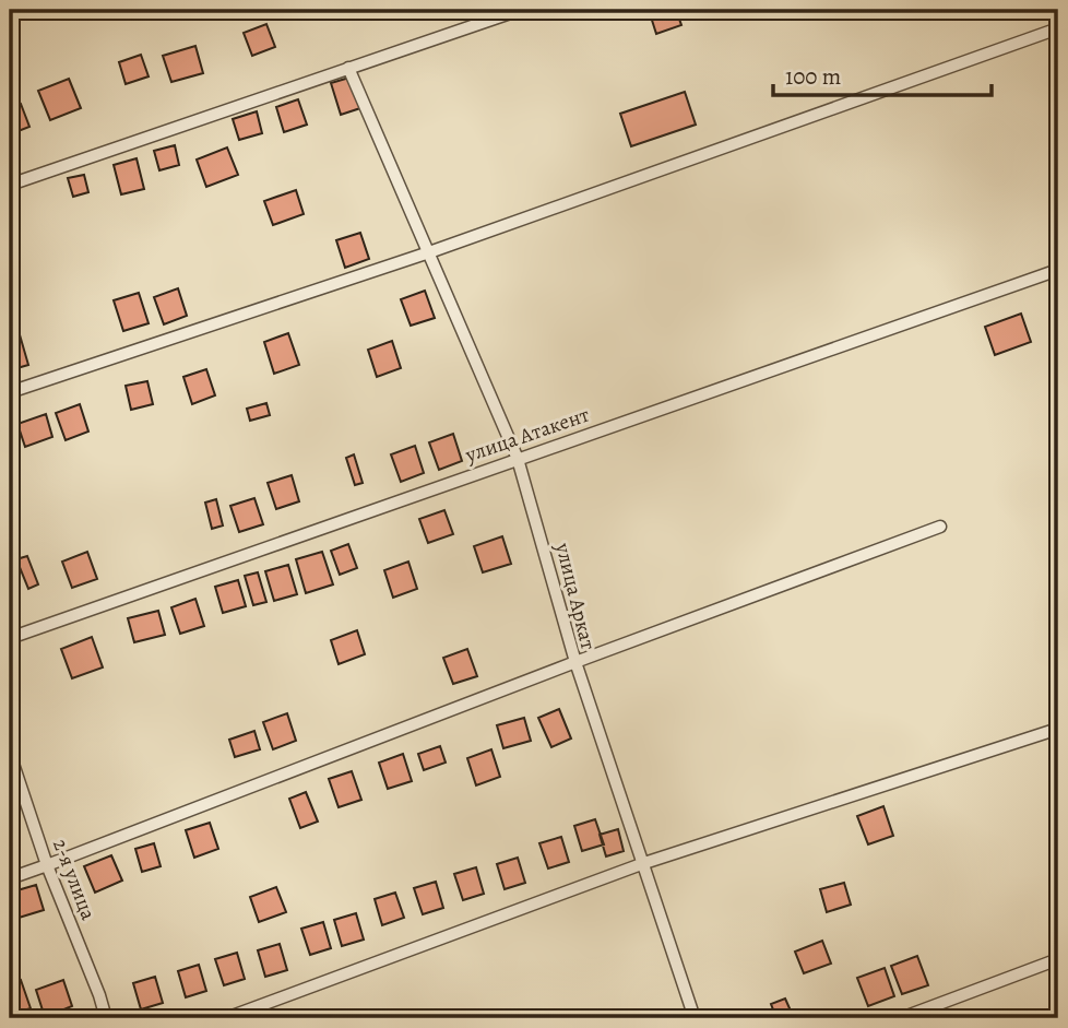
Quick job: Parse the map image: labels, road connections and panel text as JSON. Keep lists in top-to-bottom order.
{
  "streets": {
    "street": ["улица Атакент", "улица Аркат", "2-я улица"]
  },
  "crossings": [
    ["улица Атакент", "улица Аркат"],
    ["улица Аркат", "2-я улица"]
  ],
  "scale_bar": "100 m"
}
